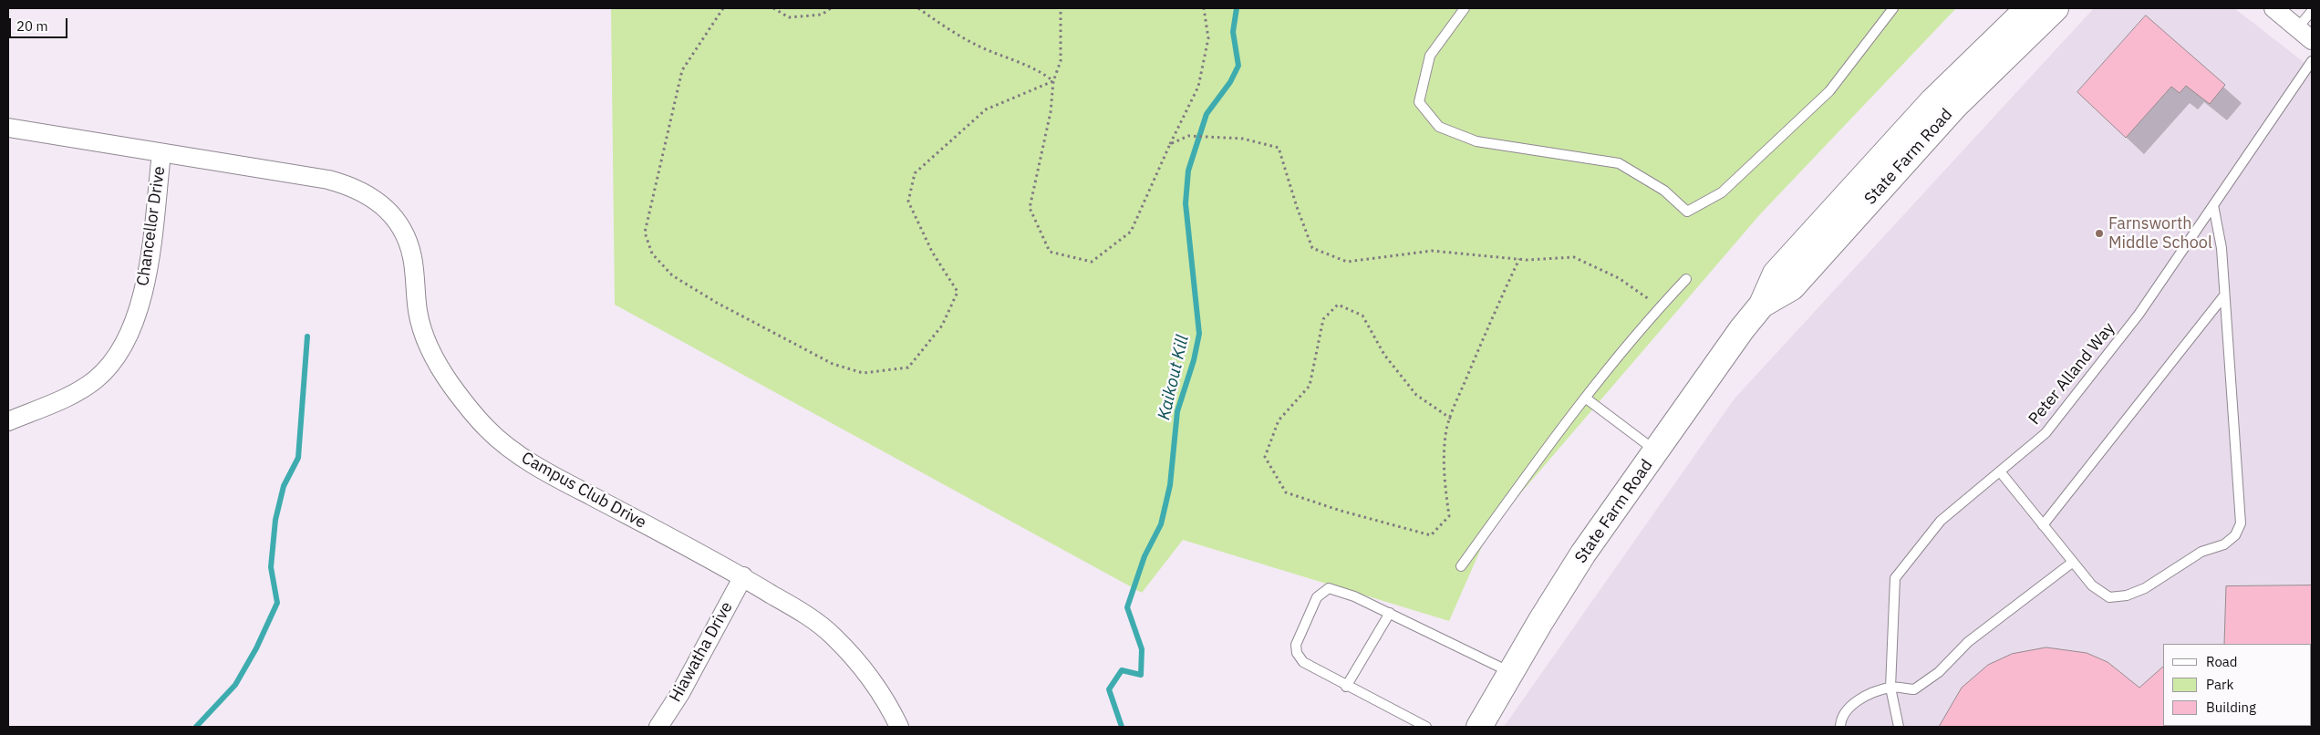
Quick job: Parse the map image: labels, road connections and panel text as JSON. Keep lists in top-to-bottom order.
{
  "streets": {
    "main road": ["State Farm Road"],
    "street": ["Chancellor Drive", "Campus Club Drive", "Hiawatha Drive"],
    "lane": ["Peter Alland Way"]
  },
  "crossings": [
    ["Chancellor Drive", "Campus Club Drive"],
    ["Campus Club Drive", "Hiawatha Drive"]
  ],
  "water": ["Kaikout Kill"],
  "places": ["Farnsworth Middle School"],
  "legend": ["Road", "Park", "Building"],
  "scale_bar": "20 m"
}
